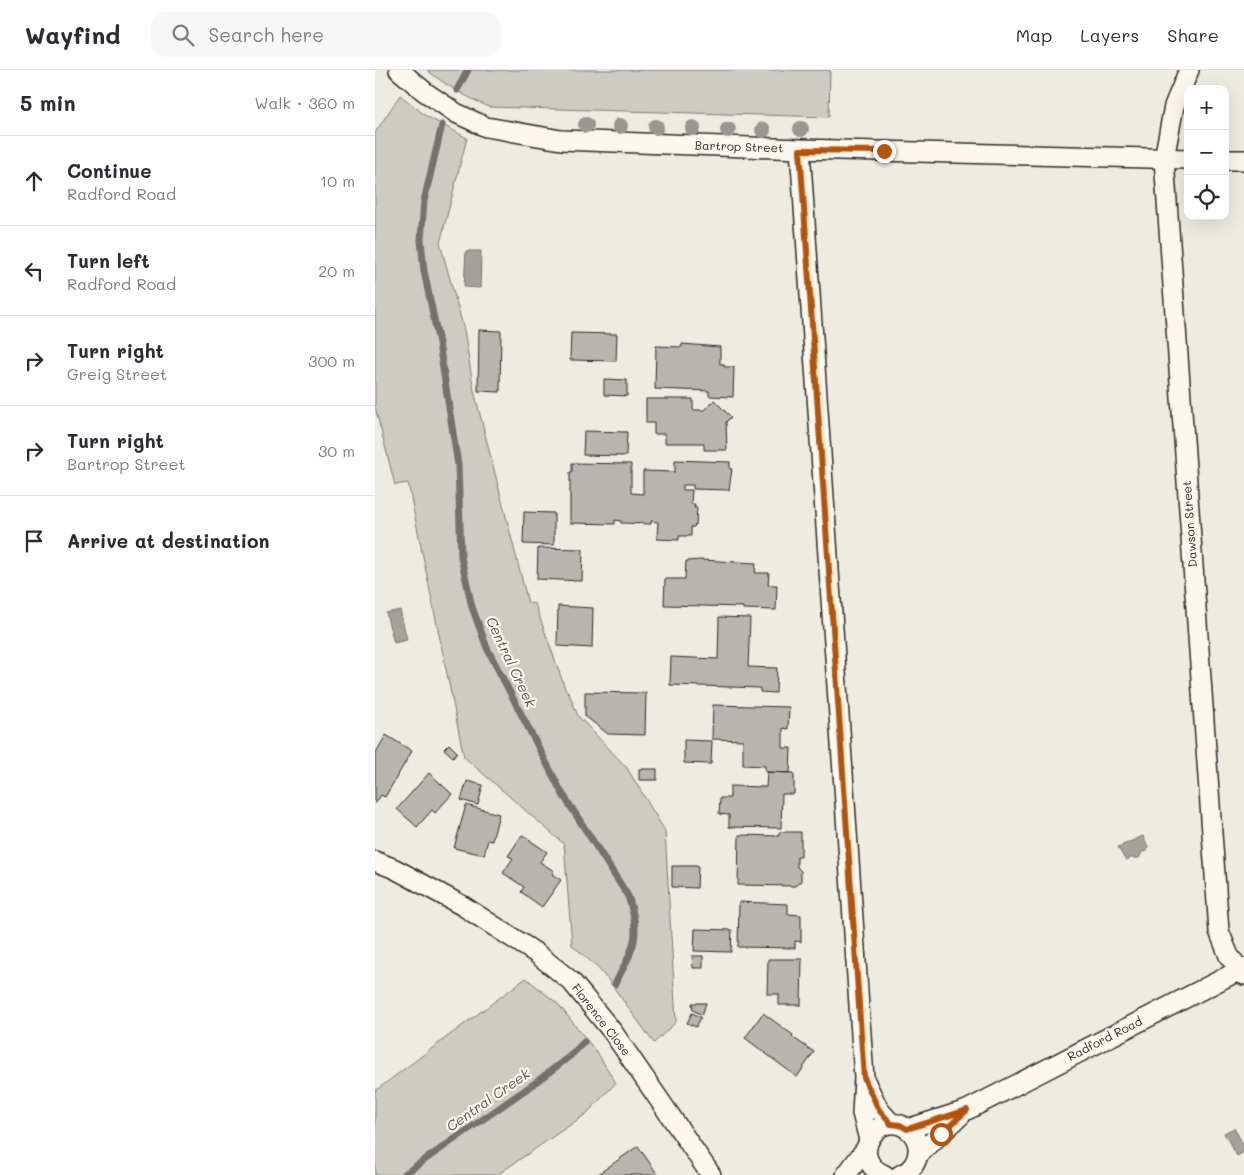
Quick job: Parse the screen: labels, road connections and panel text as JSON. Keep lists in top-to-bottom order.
{
  "streets": {
    "street": [
      "Bartrop Street",
      "Dawson Street",
      "Florence Close",
      "Radford Road"
    ]
  },
  "crossings": [
    ["Bartrop Street", "Dawson Street"],
    ["Dawson Street", "Radford Road"]
  ],
  "water": ["Central Creek"],
  "page": {
    "header": "Wayfind",
    "search": "Search here",
    "nav": ["Map", "Layers", "Share"],
    "heading": ["5 min", "Walk · 360 m"],
    "map_buttons": ["+", "−"],
    "list": [
      ["Continue", "Radford Road", "10 m"],
      ["Turn left", "Radford Road", "20 m"],
      ["Turn right", "Greig Street", "300 m"],
      ["Turn right", "Bartrop Street", "30 m"],
      "Arrive at destination"
    ]
  }
}
